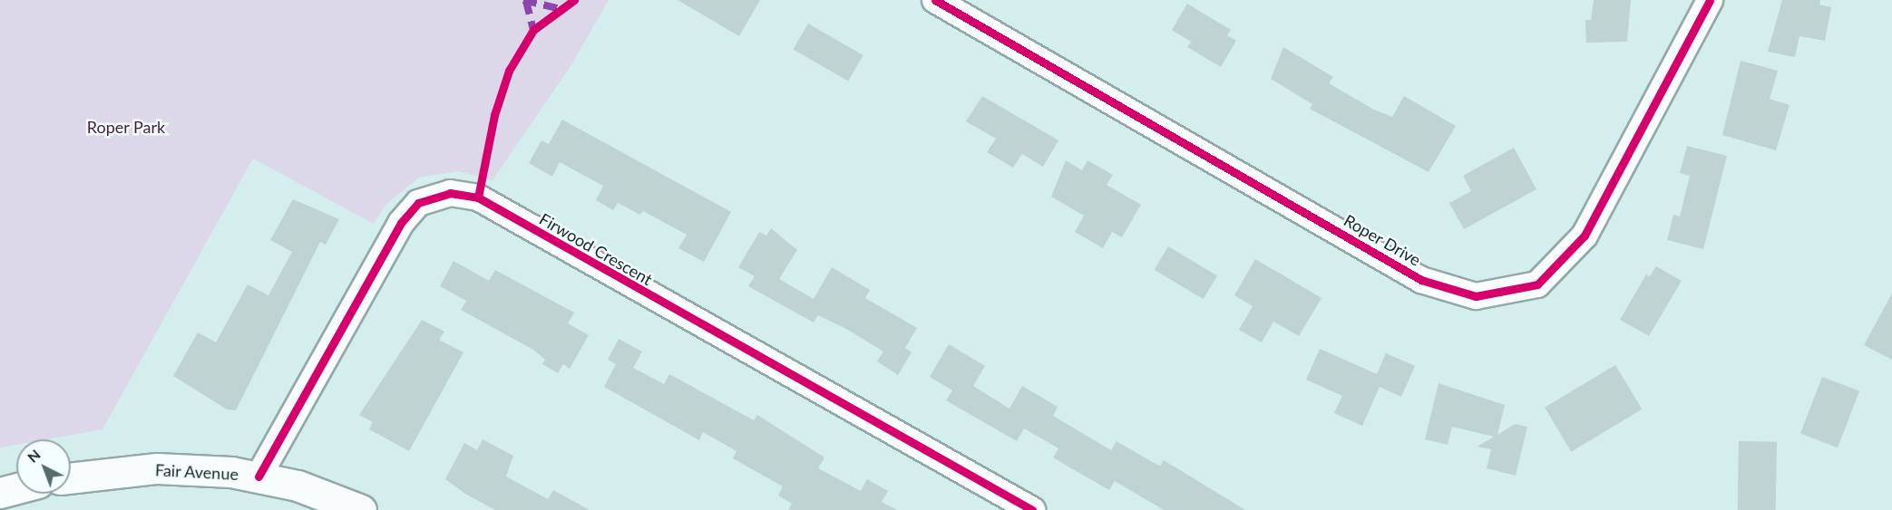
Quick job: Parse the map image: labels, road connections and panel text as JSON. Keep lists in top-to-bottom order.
{
  "streets": {
    "street": ["Roper Drive", "Firwood Crescent", "Fair Avenue"]
  },
  "crossings": [
    ["Firwood Crescent", "Fair Avenue"]
  ],
  "parks": ["Roper Park"],
  "north": "top left"
}
